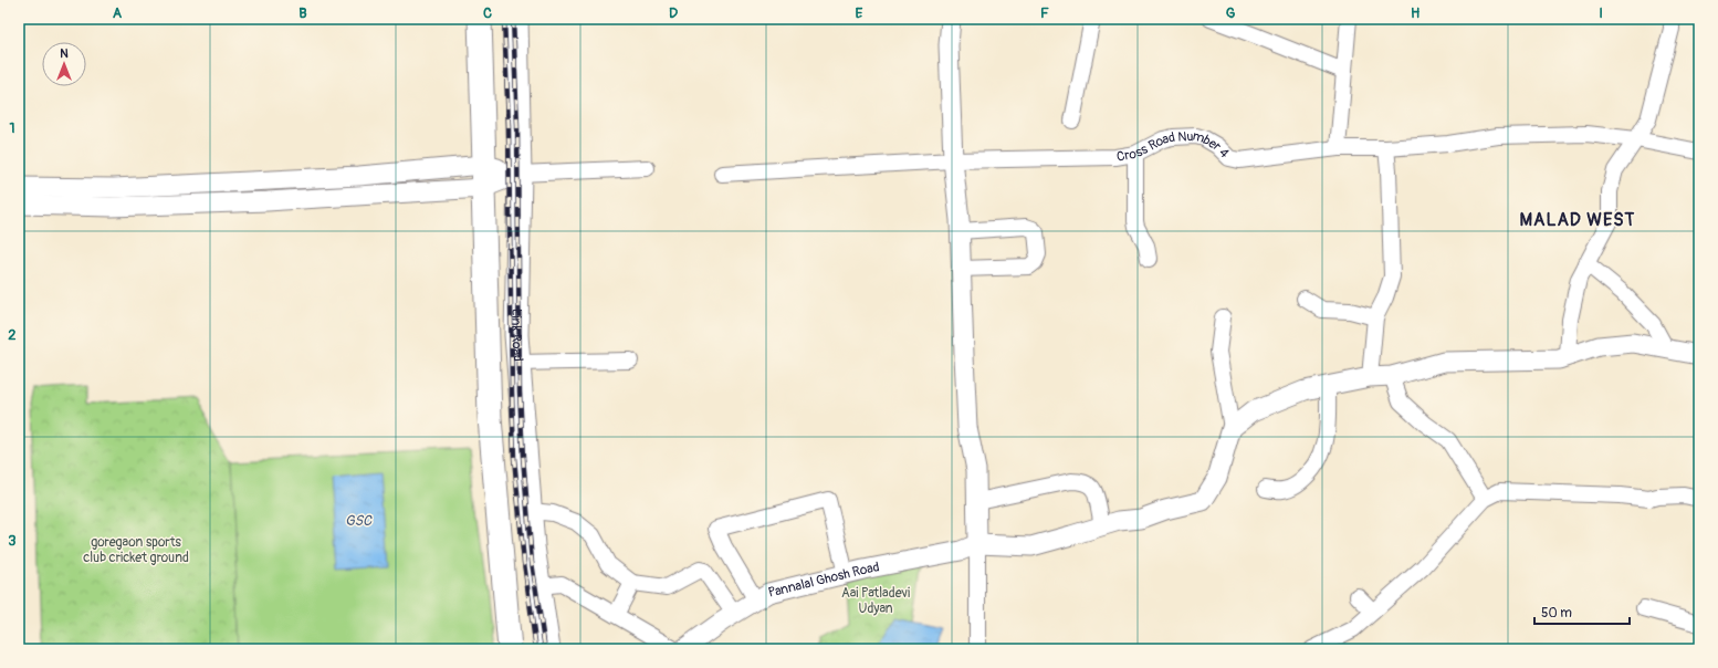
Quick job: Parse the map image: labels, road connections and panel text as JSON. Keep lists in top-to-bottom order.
{
  "streets": {
    "main road": ["Link Road"],
    "street": ["Cross Road Number 4", "Pannalal Ghosh Road"]
  },
  "districts": ["MALAD WEST"],
  "water": ["GSC"],
  "parks": ["goregaon sports club cricket ground", "Aai Patladevi Udyan"],
  "scale_bar": "50 m",
  "north": "top",
  "grid": {
    "columns": [
      "A",
      "B",
      "C",
      "D",
      "E",
      "F",
      "G",
      "H",
      "I"
    ],
    "rows": ["1", "2", "3"]
  }
}
